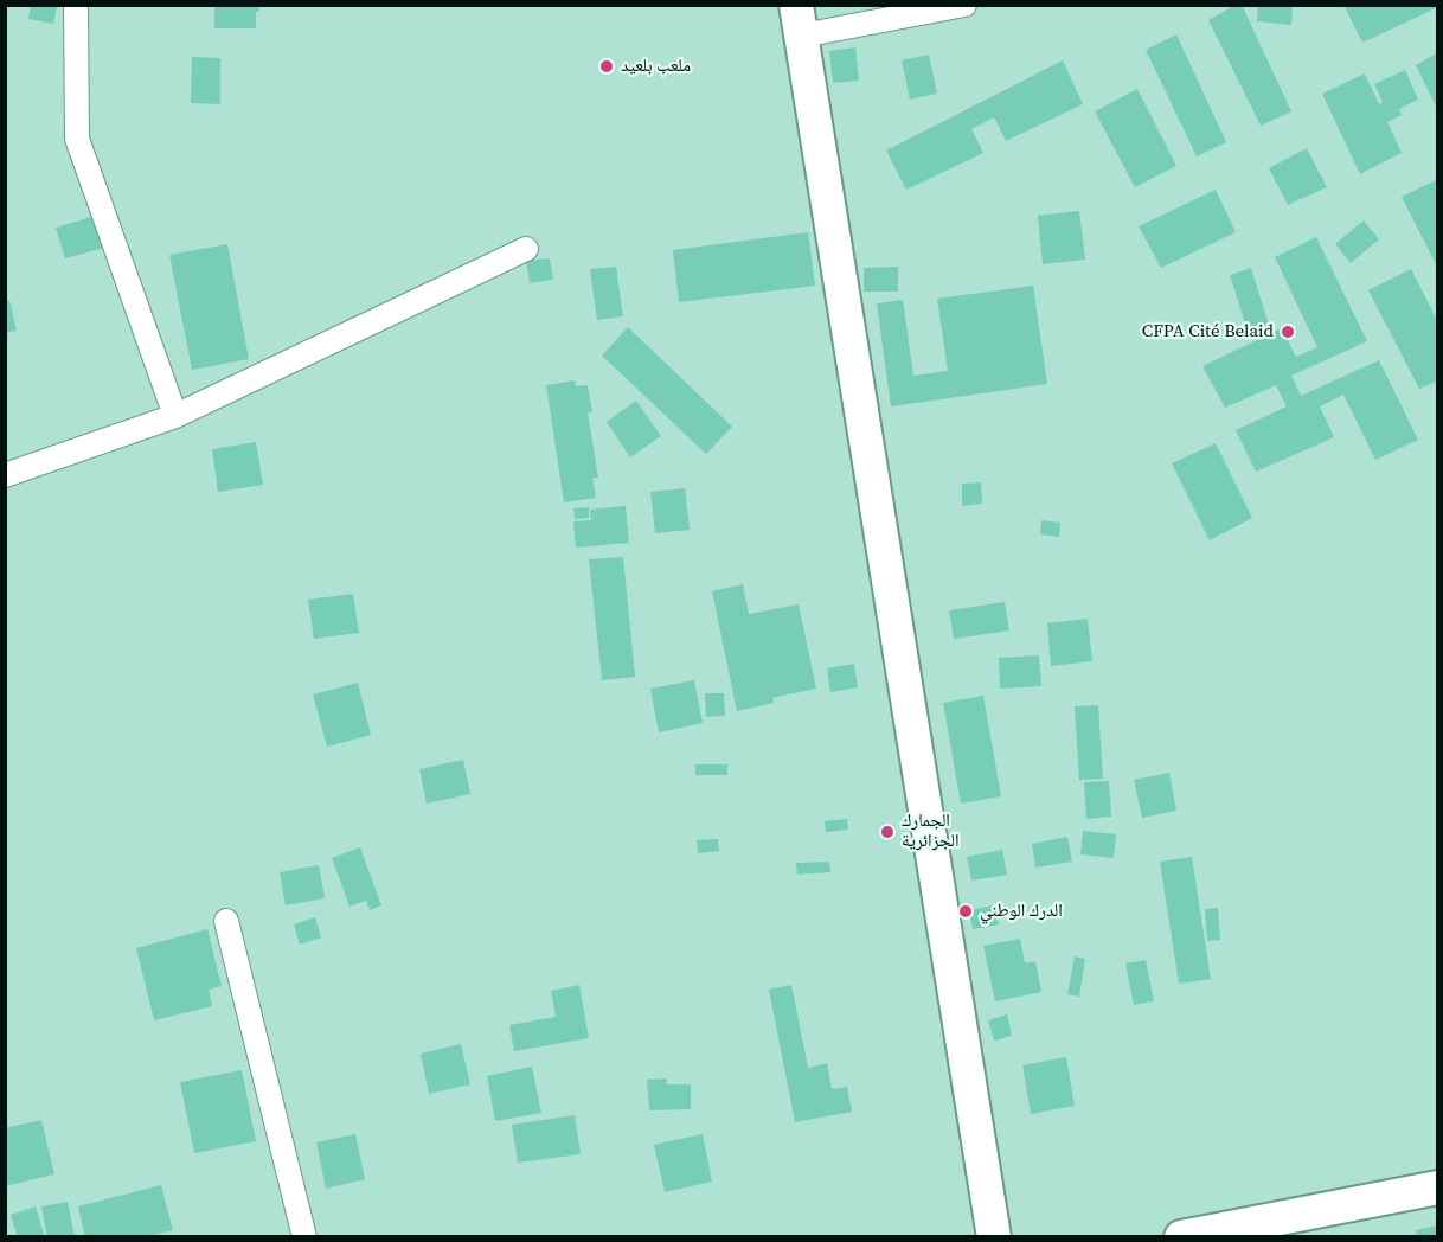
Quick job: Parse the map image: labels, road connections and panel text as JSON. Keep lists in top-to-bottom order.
{
  "places": [
    "ملعب بلعيد",
    "CFPA Cité Belaid",
    "الجمارك الجزائرية",
    "الدرك الوطني"
  ]
}
